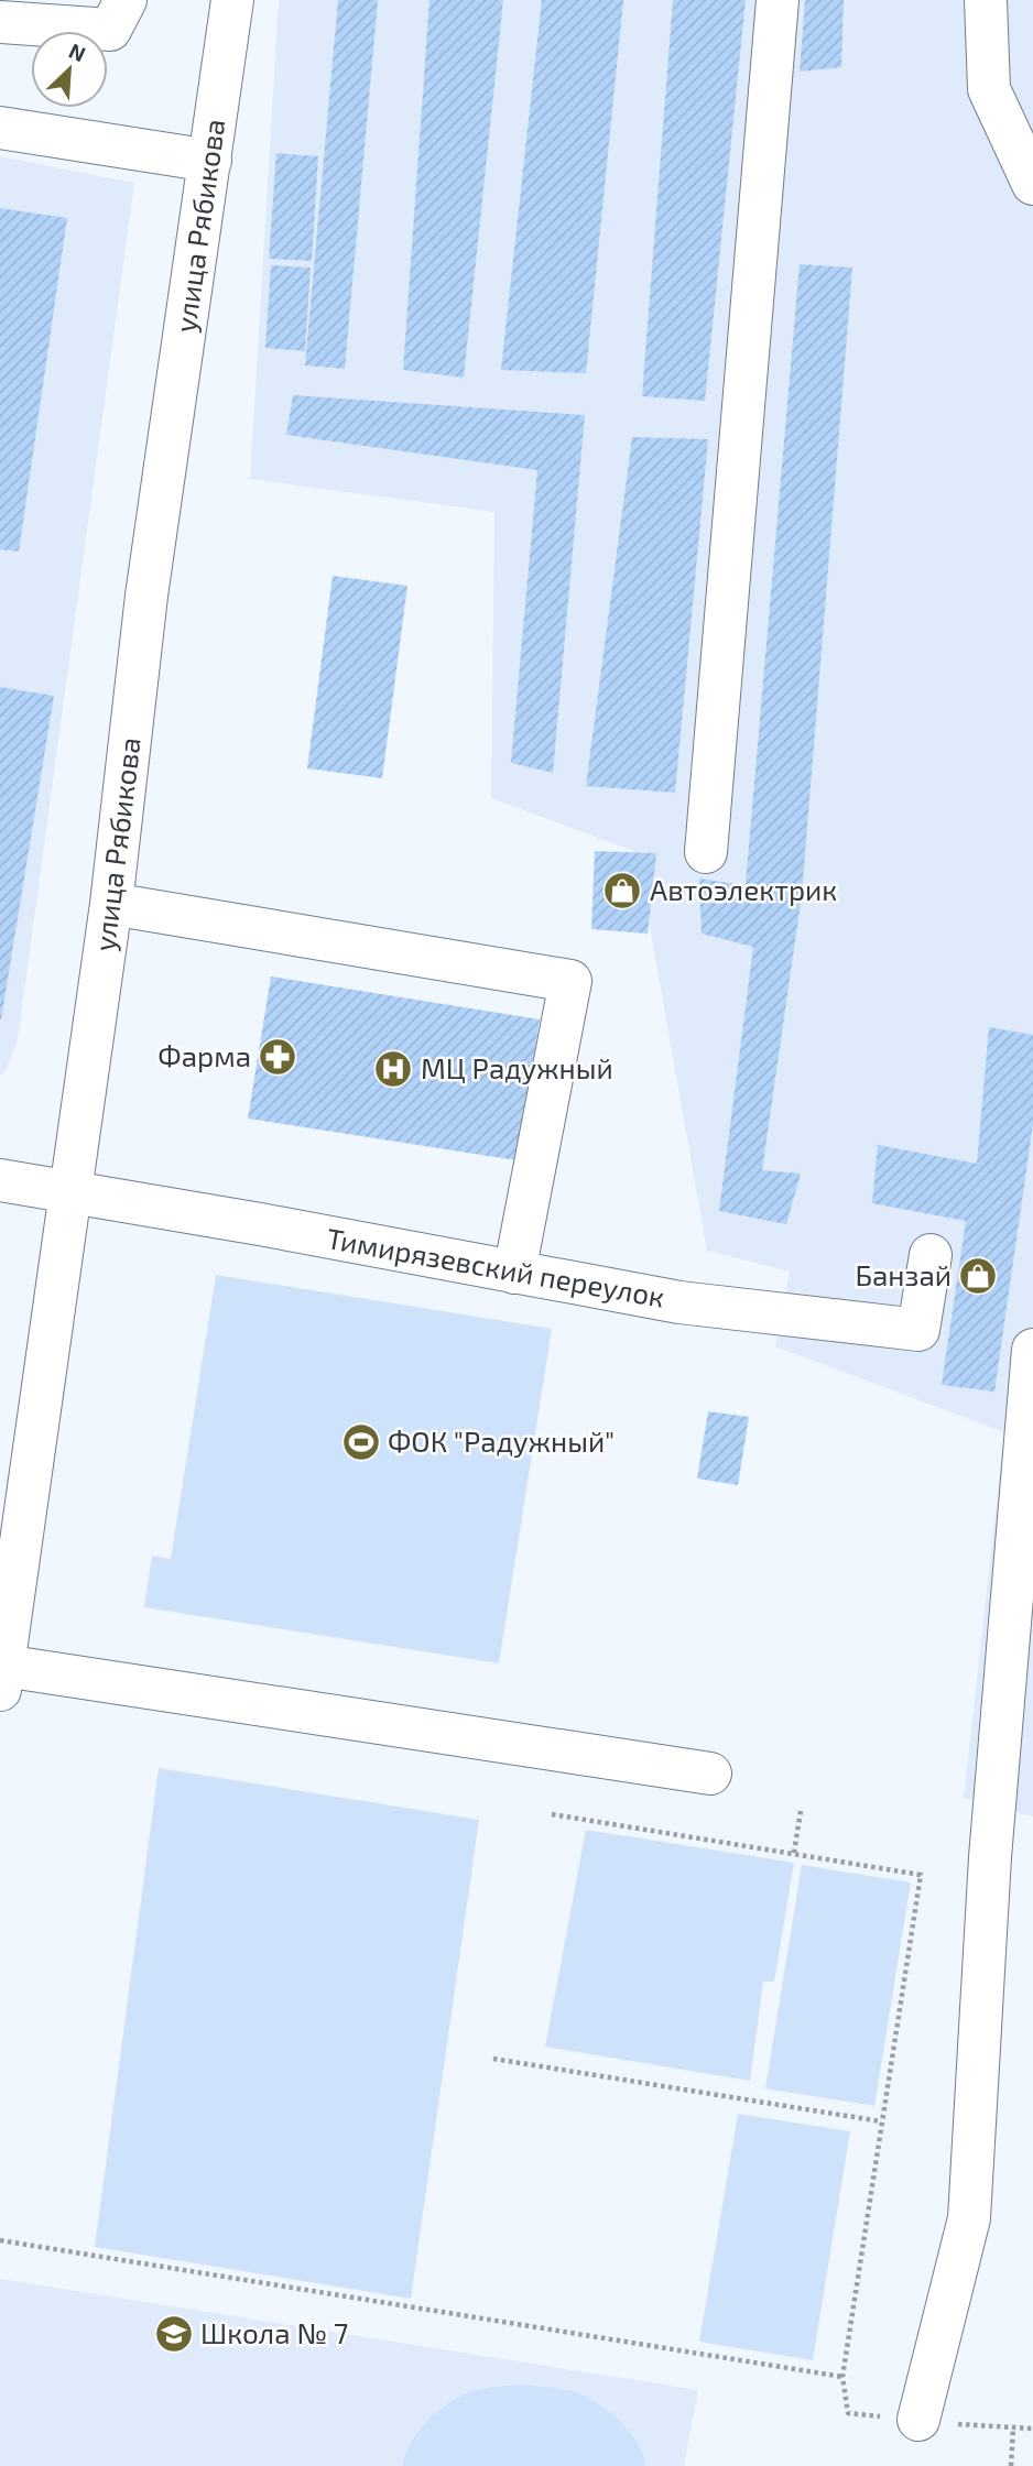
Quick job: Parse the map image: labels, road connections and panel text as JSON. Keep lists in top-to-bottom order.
{
  "streets": {
    "street": ["улица Рябикова", "Тимирязевский переулок"]
  },
  "crossings": [
    ["улица Рябикова", "Тимирязевский переулок"]
  ],
  "places": {
    "shop": ["Автоэлектрик", "Банзай"],
    "pharmacy": ["Фарма"],
    "hospital": ["МЦ Радужный"],
    "sports": ["ФОК \"Радужный\""],
    "school or university": ["Школа № 7"]
  },
  "north": "top right"
}
